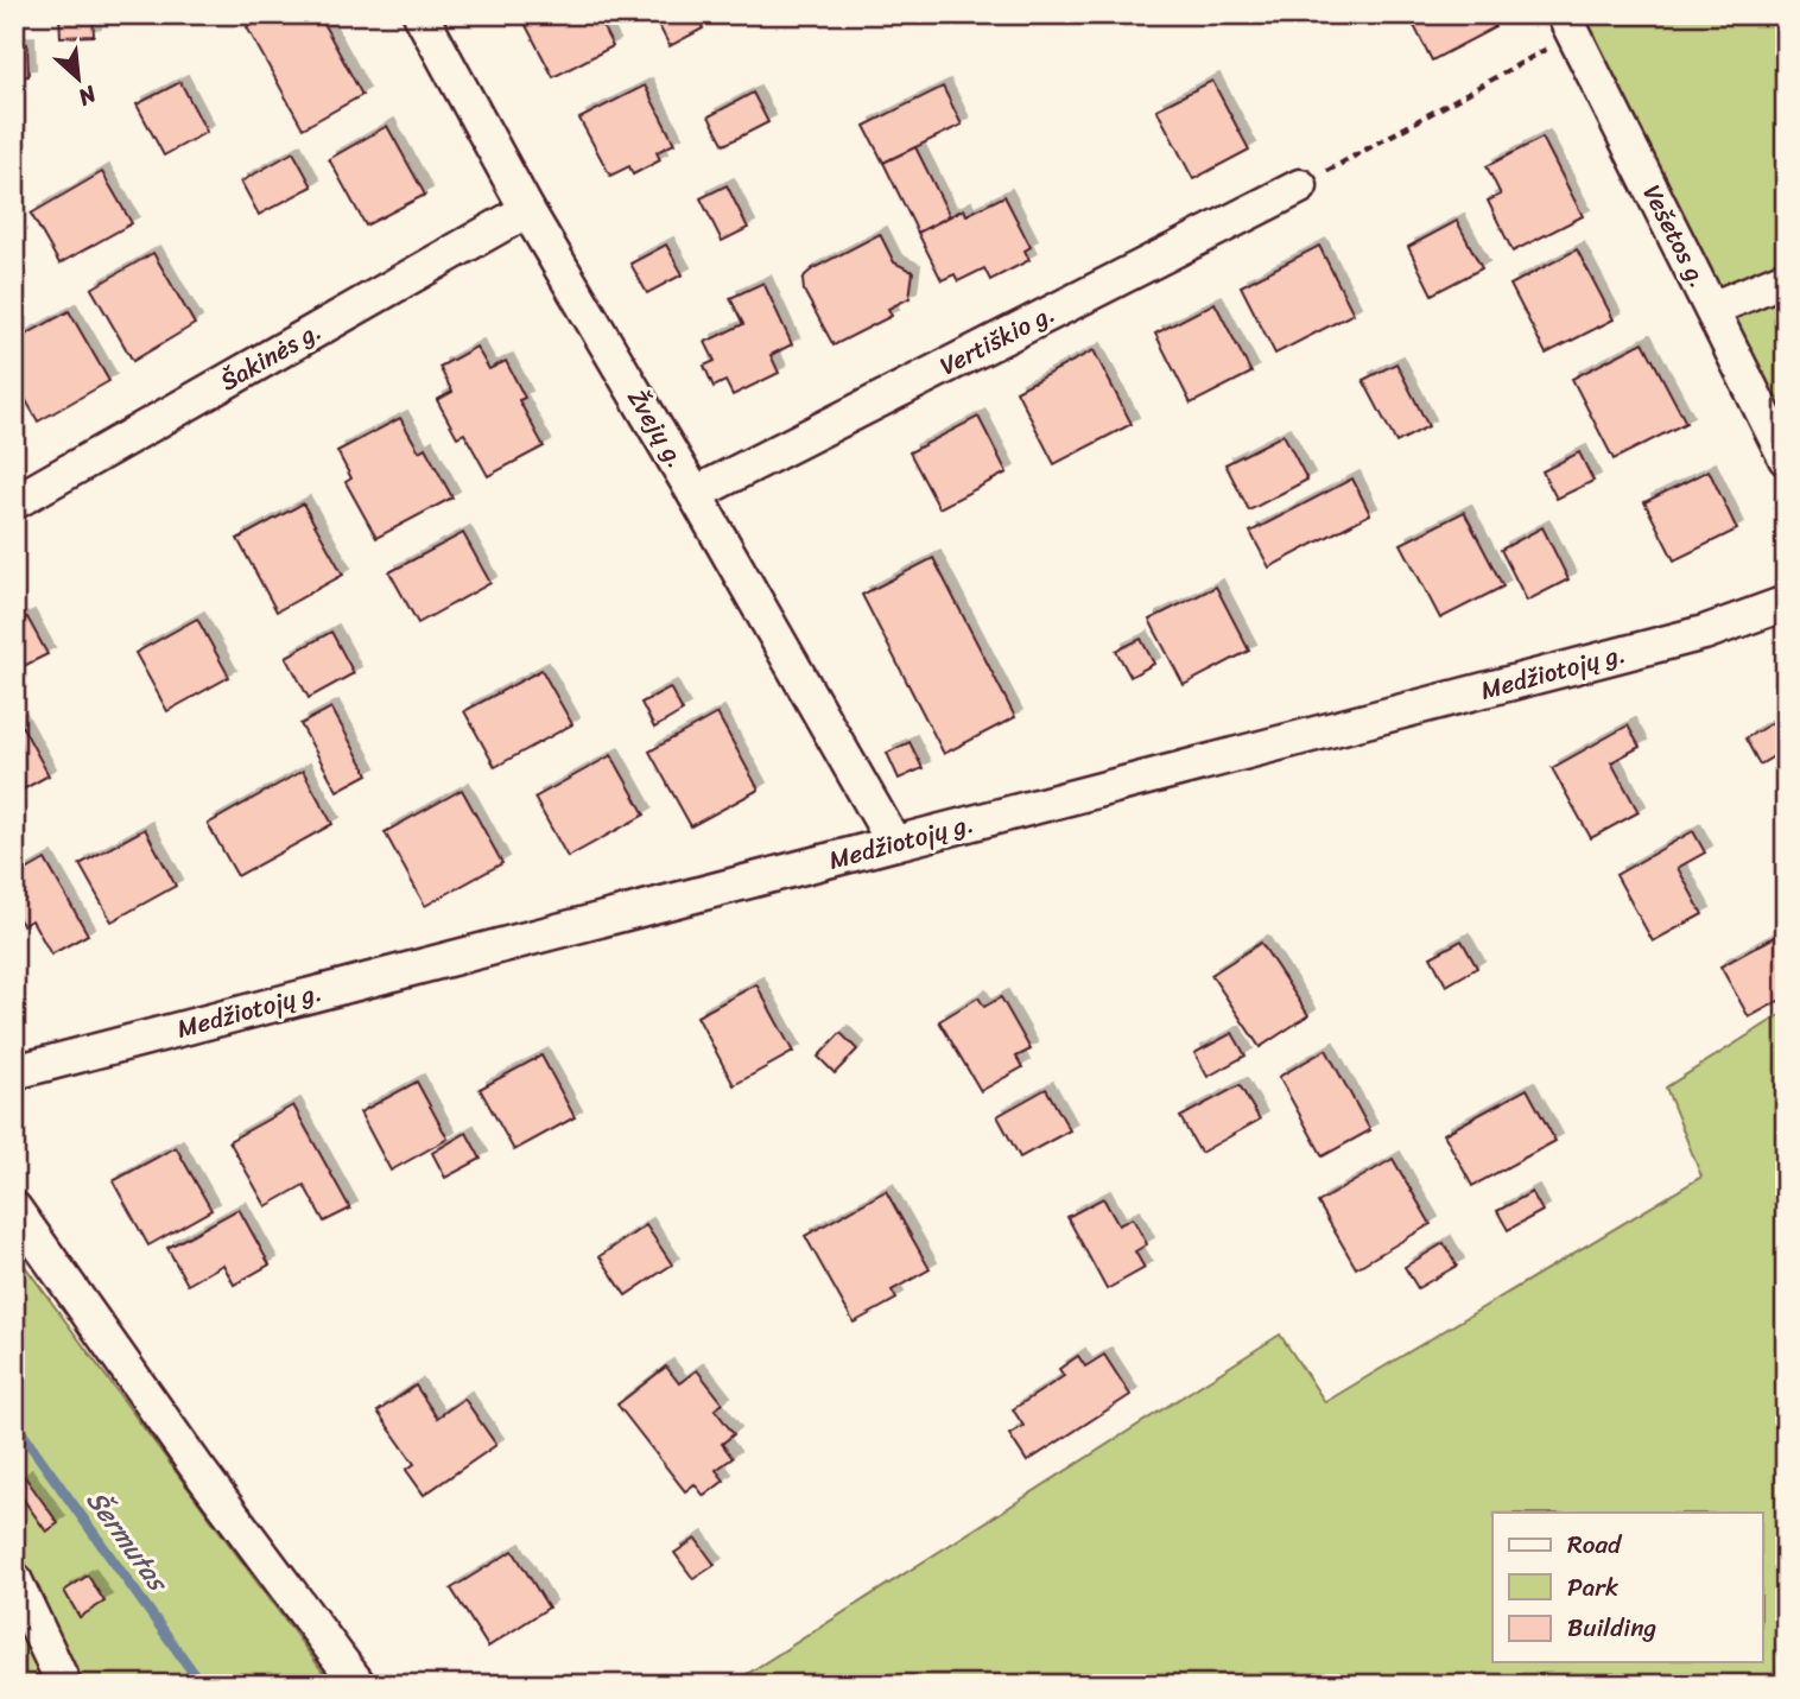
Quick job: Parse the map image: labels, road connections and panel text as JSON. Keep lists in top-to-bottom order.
{
  "streets": {
    "street": [
      "Vešetos g.",
      "Vertiškio g.",
      "Šakinės g.",
      "Žvejų g.",
      "Medžiotojų g."
    ]
  },
  "crossings": [
    ["Vertiškio g.", "Žvejų g."],
    ["Šakinės g.", "Žvejų g."],
    ["Žvejų g.", "Medžiotojų g."]
  ],
  "water": ["Šermutas"],
  "legend": ["Road", "Park", "Building"],
  "north": "bottom right"
}
